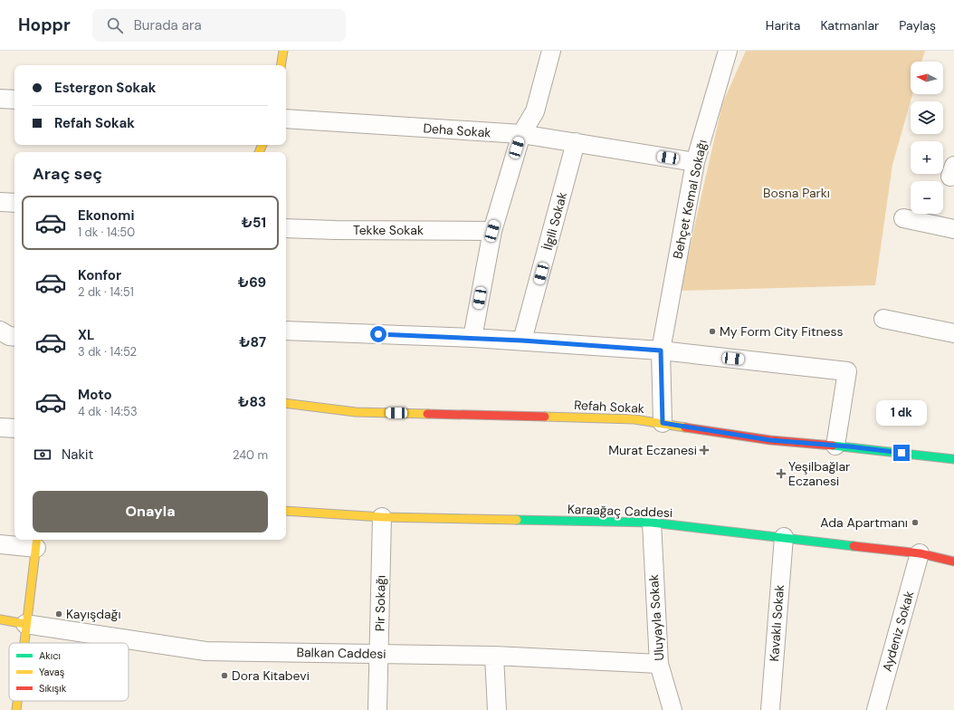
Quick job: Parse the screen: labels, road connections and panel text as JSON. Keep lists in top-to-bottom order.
{
  "streets": {
    "street": [
      "Deha Sokak",
      "Behçet Kemal Sokağı",
      "İlgili Sokak",
      "Tekke Sokak",
      "Refah Sokak",
      "Karaağaç Caddesi",
      "Pir Sokağı",
      "Uluyayla Sokak",
      "Kavaklı Sokak",
      "Aydeniz Sokak",
      "Balkan Caddesi"
    ]
  },
  "crossings": [
    ["Deha Sokak", "Behçet Kemal Sokağı"],
    ["Deha Sokak", "İlgili Sokak"],
    ["Behçet Kemal Sokağı", "Refah Sokak"],
    ["Karaağaç Caddesi", "Pir Sokağı"],
    ["Karaağaç Caddesi", "Uluyayla Sokak"],
    ["Karaağaç Caddesi", "Kavaklı Sokak"],
    ["Karaağaç Caddesi", "Aydeniz Sokak"],
    ["Pir Sokağı", "Balkan Caddesi"],
    ["Uluyayla Sokak", "Balkan Caddesi"]
  ],
  "parks": ["Bosna Parkı"],
  "places": {
    "other": [
      "My Form City Fitness",
      "Ada Apartmanı",
      "Kayışdağı",
      "Dora Kitabevi"
    ],
    "health": ["Murat Eczanesi", "Yeşilbağlar Eczanesi"]
  },
  "legend": ["Akıcı", "Yavaş", "Sıkışık"],
  "north": "left",
  "page": {
    "header": "Hoppr",
    "search": "Burada ara",
    "nav": ["Harita", "Katmanlar", "Paylaş"],
    "map_buttons": ["+", "−"],
    "banner": ["Estergon Sokak", "Refah Sokak"],
    "heading": "Araç seç",
    "list": [
      {
        "name": "Ekonomi",
        "note": "1 dk · 14:50",
        "value": "₺51"
      },
      {
        "name": "Konfor",
        "note": "2 dk · 14:51",
        "value": "₺69"
      },
      {
        "name": "XL",
        "note": "3 dk · 14:52",
        "value": "₺87"
      },
      {
        "name": "Moto",
        "note": "4 dk · 14:53",
        "value": "₺83"
      }
    ],
    "bubble": "1 dk",
    "pay": ["Nakit", "240 m"],
    "buttons": "Onayla"
  }
}
